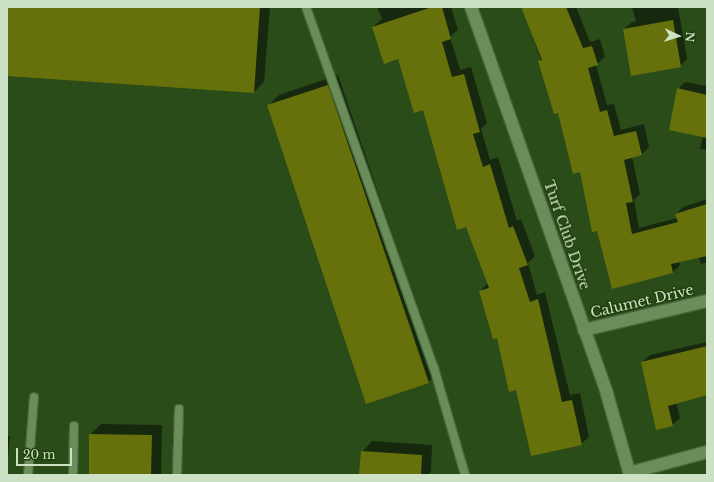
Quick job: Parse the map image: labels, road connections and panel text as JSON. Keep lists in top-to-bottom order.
{
  "streets": {
    "street": ["Turf Club Drive", "Calumet Drive"]
  },
  "crossings": [
    ["Turf Club Drive", "Calumet Drive"]
  ],
  "scale_bar": "20 m",
  "north": "right"
}
